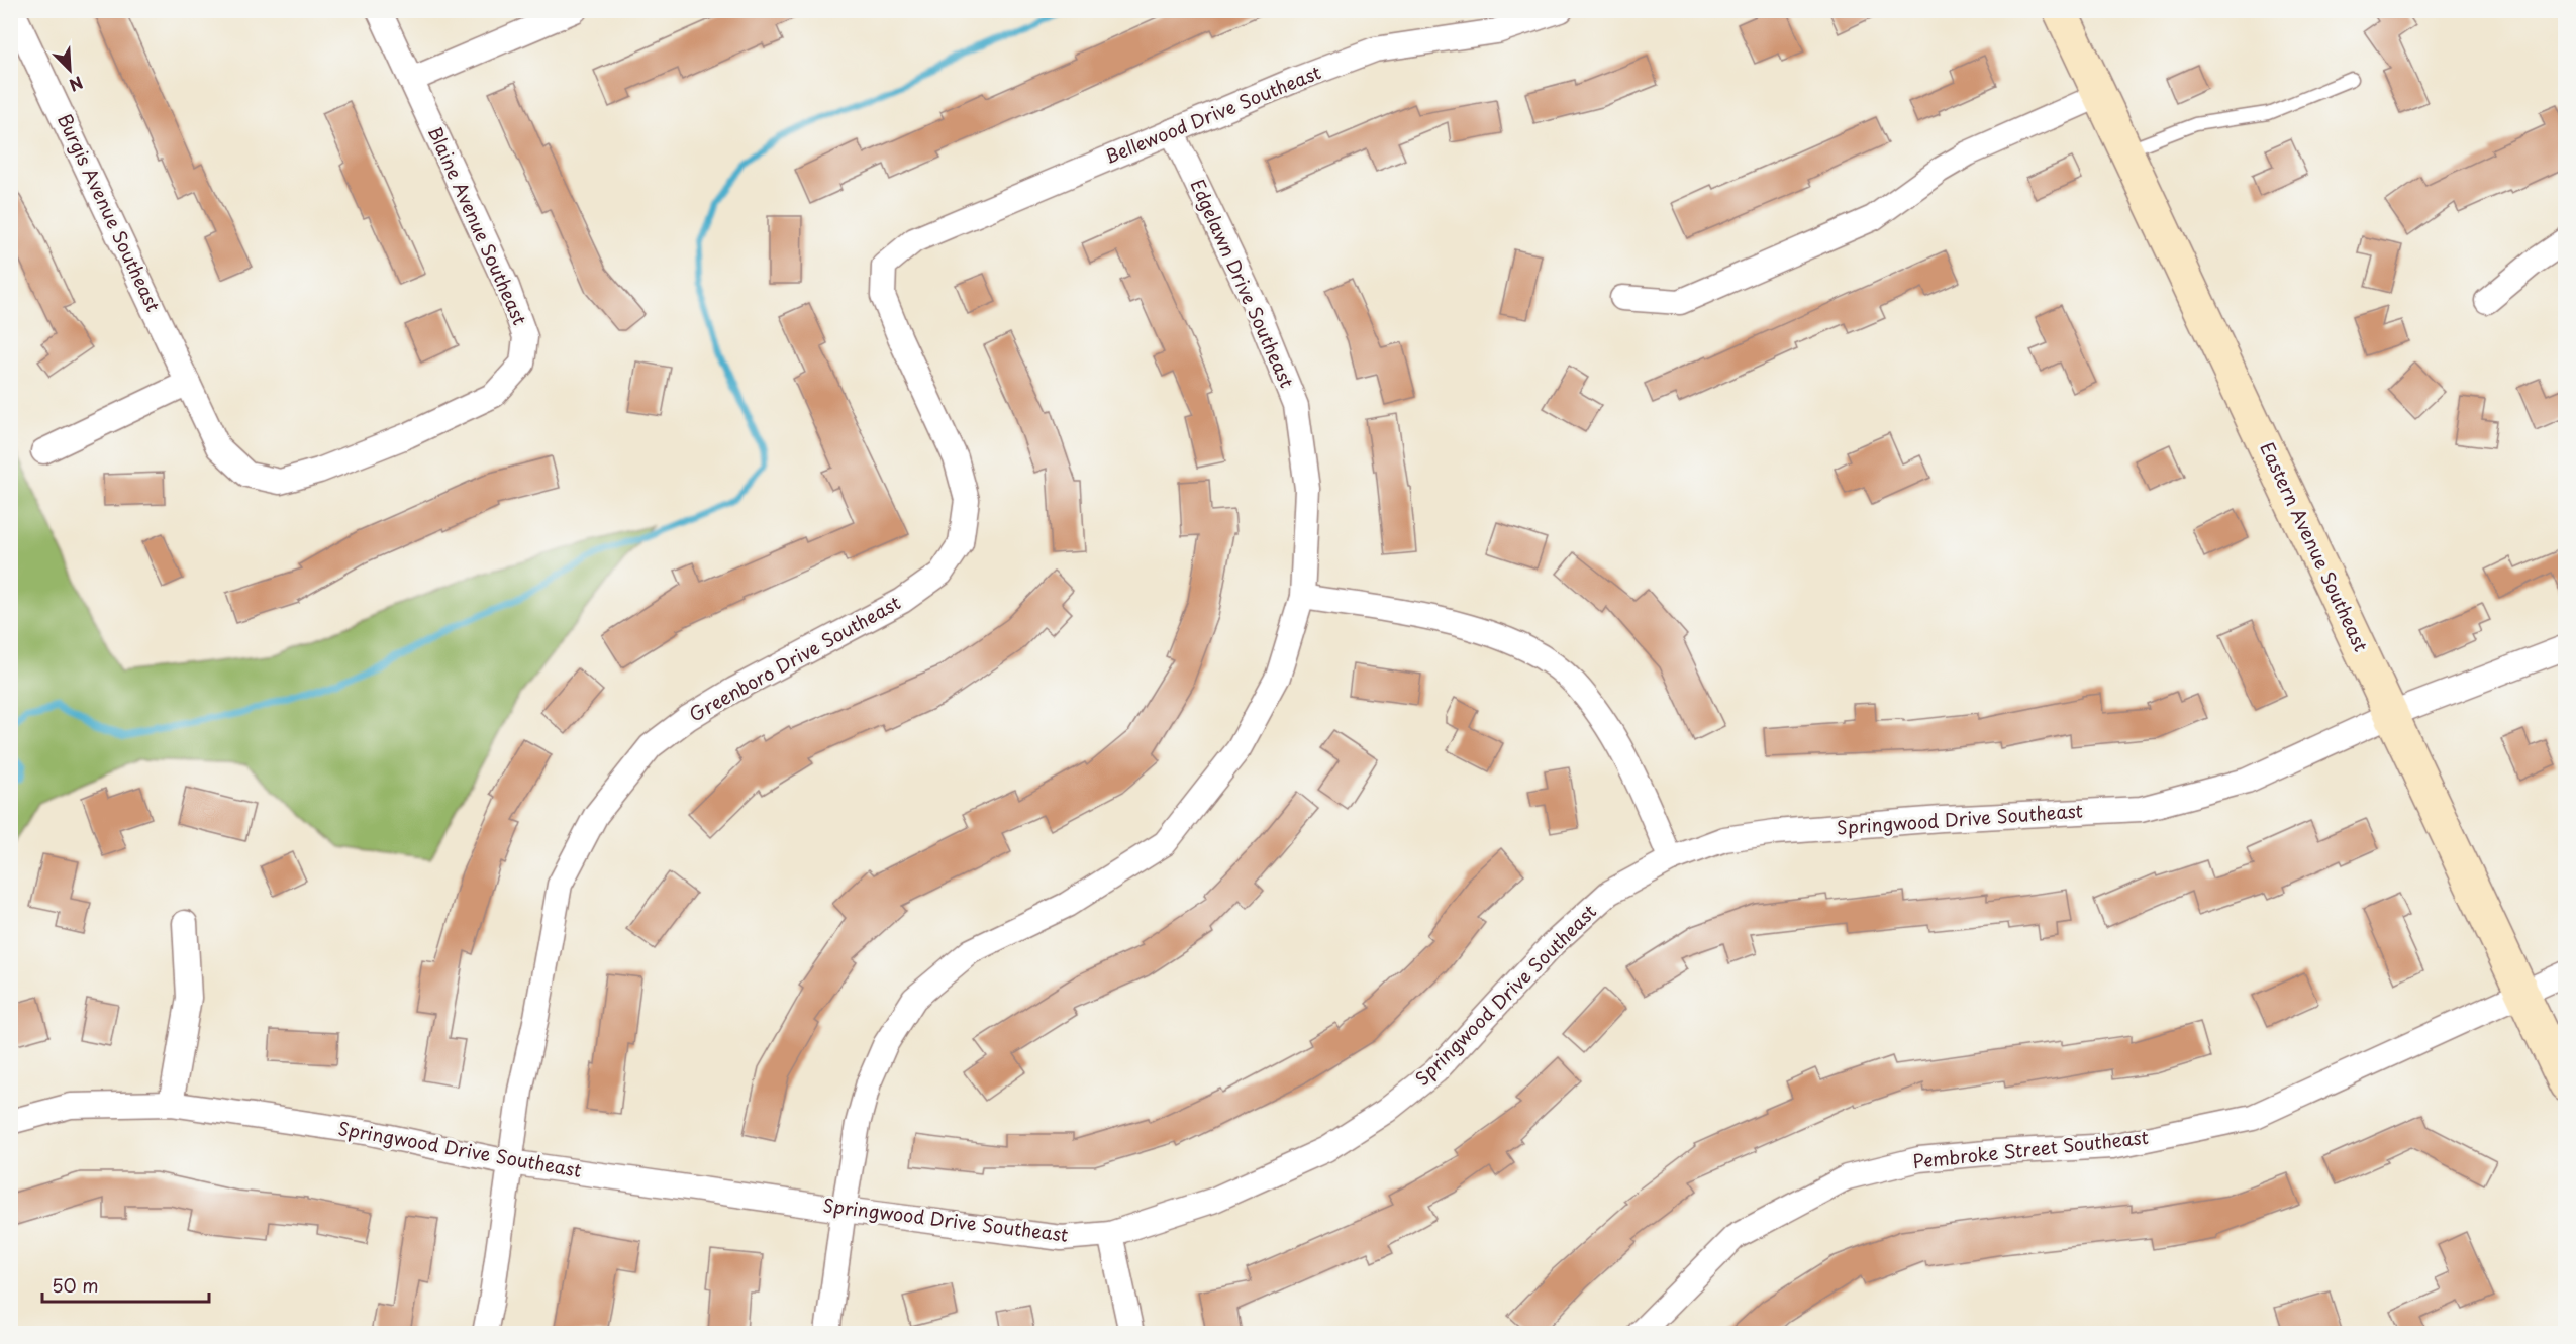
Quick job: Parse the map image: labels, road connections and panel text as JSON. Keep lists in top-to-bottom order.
{
  "streets": {
    "street": [
      "Bellewood Drive Southeast",
      "Burgis Avenue Southeast",
      "Blaine Avenue Southeast",
      "Edgelawn Drive Southeast",
      "Eastern Avenue Southeast",
      "Greenboro Drive Southeast",
      "Springwood Drive Southeast",
      "Pembroke Street Southeast"
    ]
  },
  "crossings": [
    ["Bellewood Drive Southeast", "Edgelawn Drive Southeast"],
    ["Bellewood Drive Southeast", "Greenboro Drive Southeast"],
    ["Burgis Avenue Southeast", "Blaine Avenue Southeast"],
    ["Edgelawn Drive Southeast", "Springwood Drive Southeast"],
    ["Eastern Avenue Southeast", "Springwood Drive Southeast"],
    ["Eastern Avenue Southeast", "Pembroke Street Southeast"],
    ["Greenboro Drive Southeast", "Springwood Drive Southeast"]
  ],
  "scale_bar": "50 m",
  "north": "bottom right"
}
